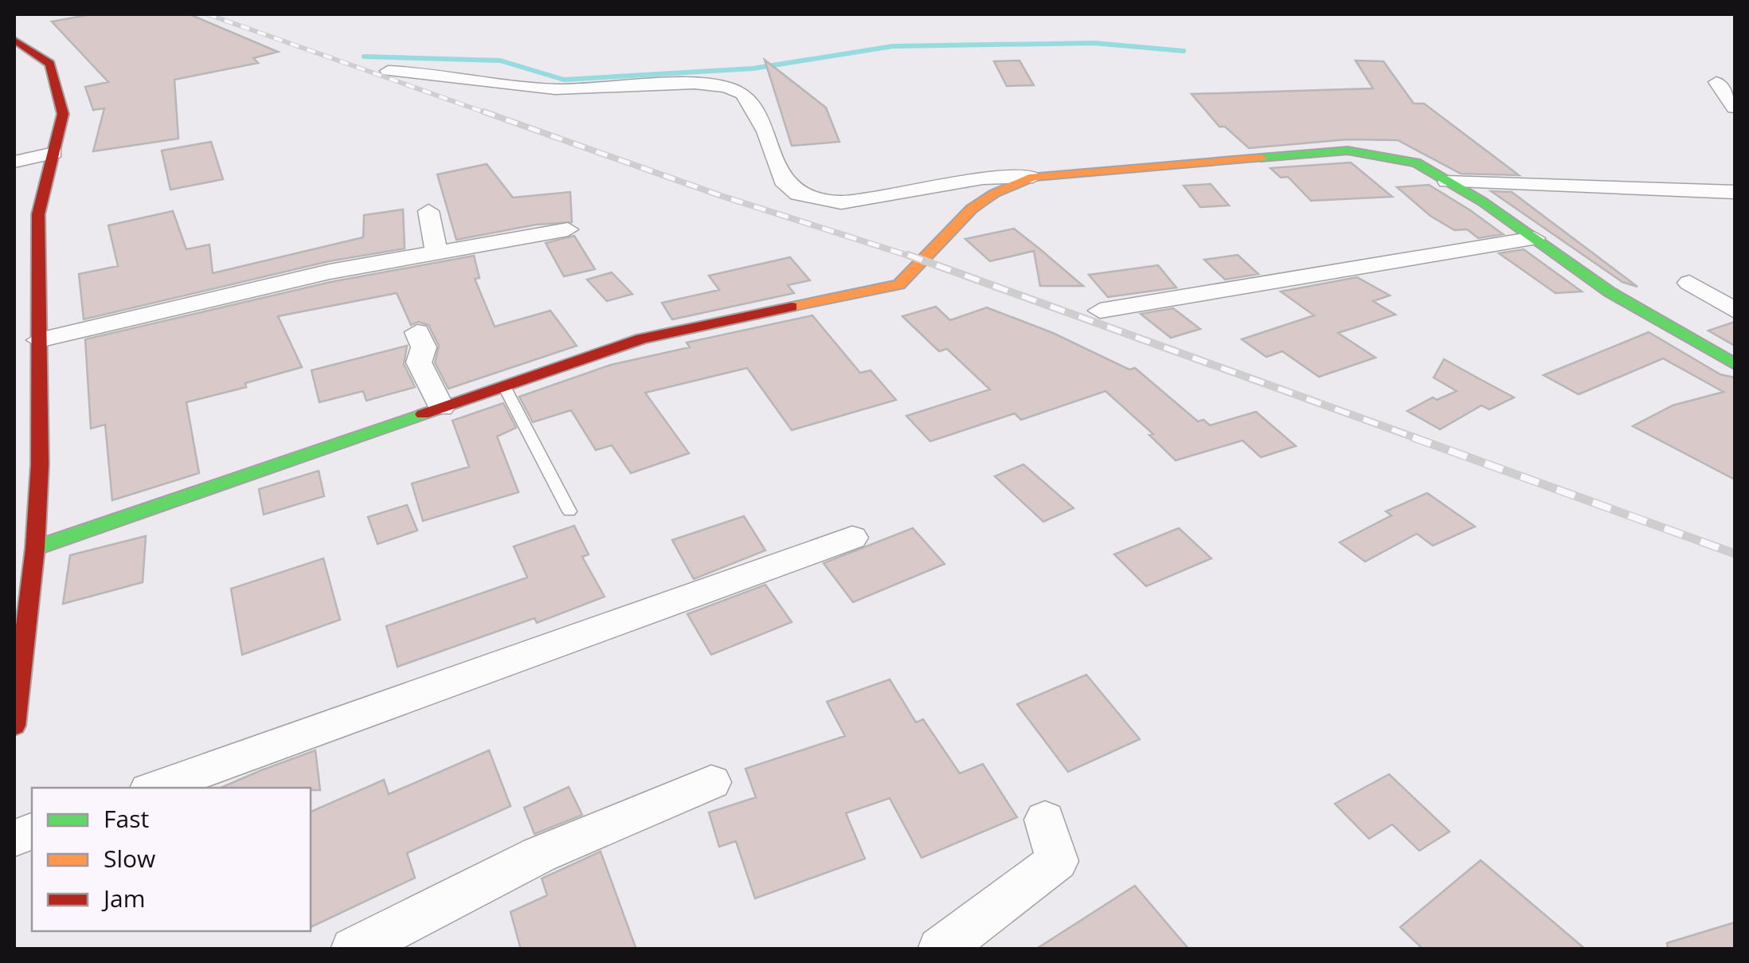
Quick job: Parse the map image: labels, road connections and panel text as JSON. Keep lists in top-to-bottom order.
{
  "legend": ["Fast", "Slow", "Jam"]
}
